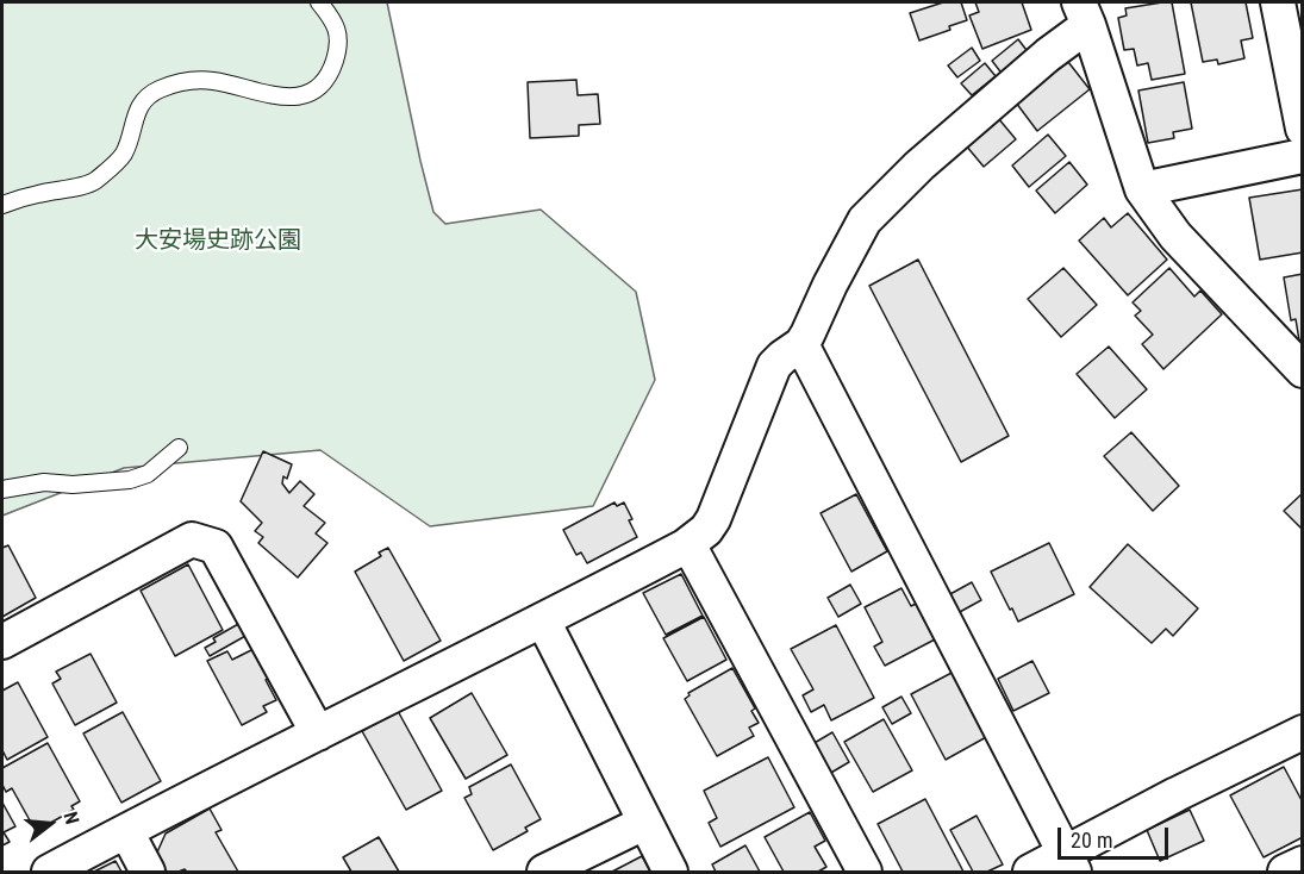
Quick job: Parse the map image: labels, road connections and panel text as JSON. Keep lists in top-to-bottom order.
{
  "parks": ["大安場史跡公園"],
  "scale_bar": "20 m",
  "north": "right"
}
